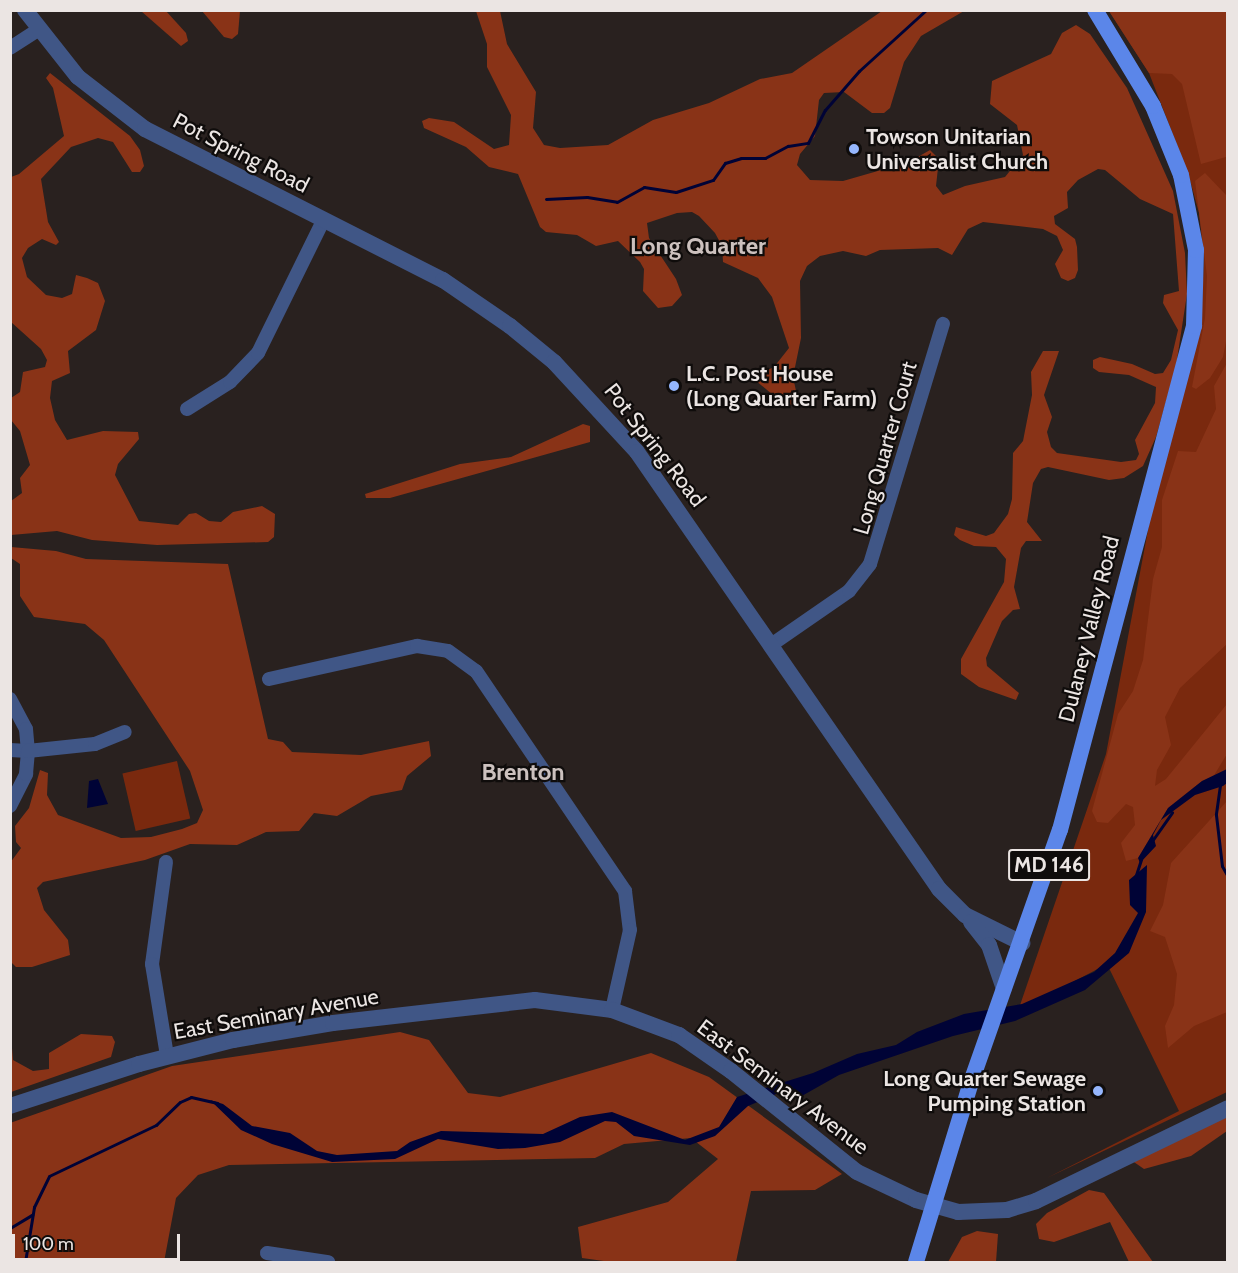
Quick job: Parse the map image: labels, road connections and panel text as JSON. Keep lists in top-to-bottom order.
{
  "streets": {
    "main road": ["Dulaney Valley Road", "MD 146"],
    "street": ["Pot Spring Road", "Long Quarter Court", "East Seminary Avenue"]
  },
  "crossings": [
    ["Pot Spring Road", "Long Quarter Court"],
    ["Pot Spring Road", "Dulaney Valley Road"],
    ["Dulaney Valley Road", "East Seminary Avenue"]
  ],
  "districts": ["Long Quarter", "Brenton"],
  "places": ["Towson Unitarian Universalist Church", "L.C. Post House (Long Quarter Farm)", "Long Quarter Sewage Pumping Station"],
  "scale_bar": "100 m"
}
